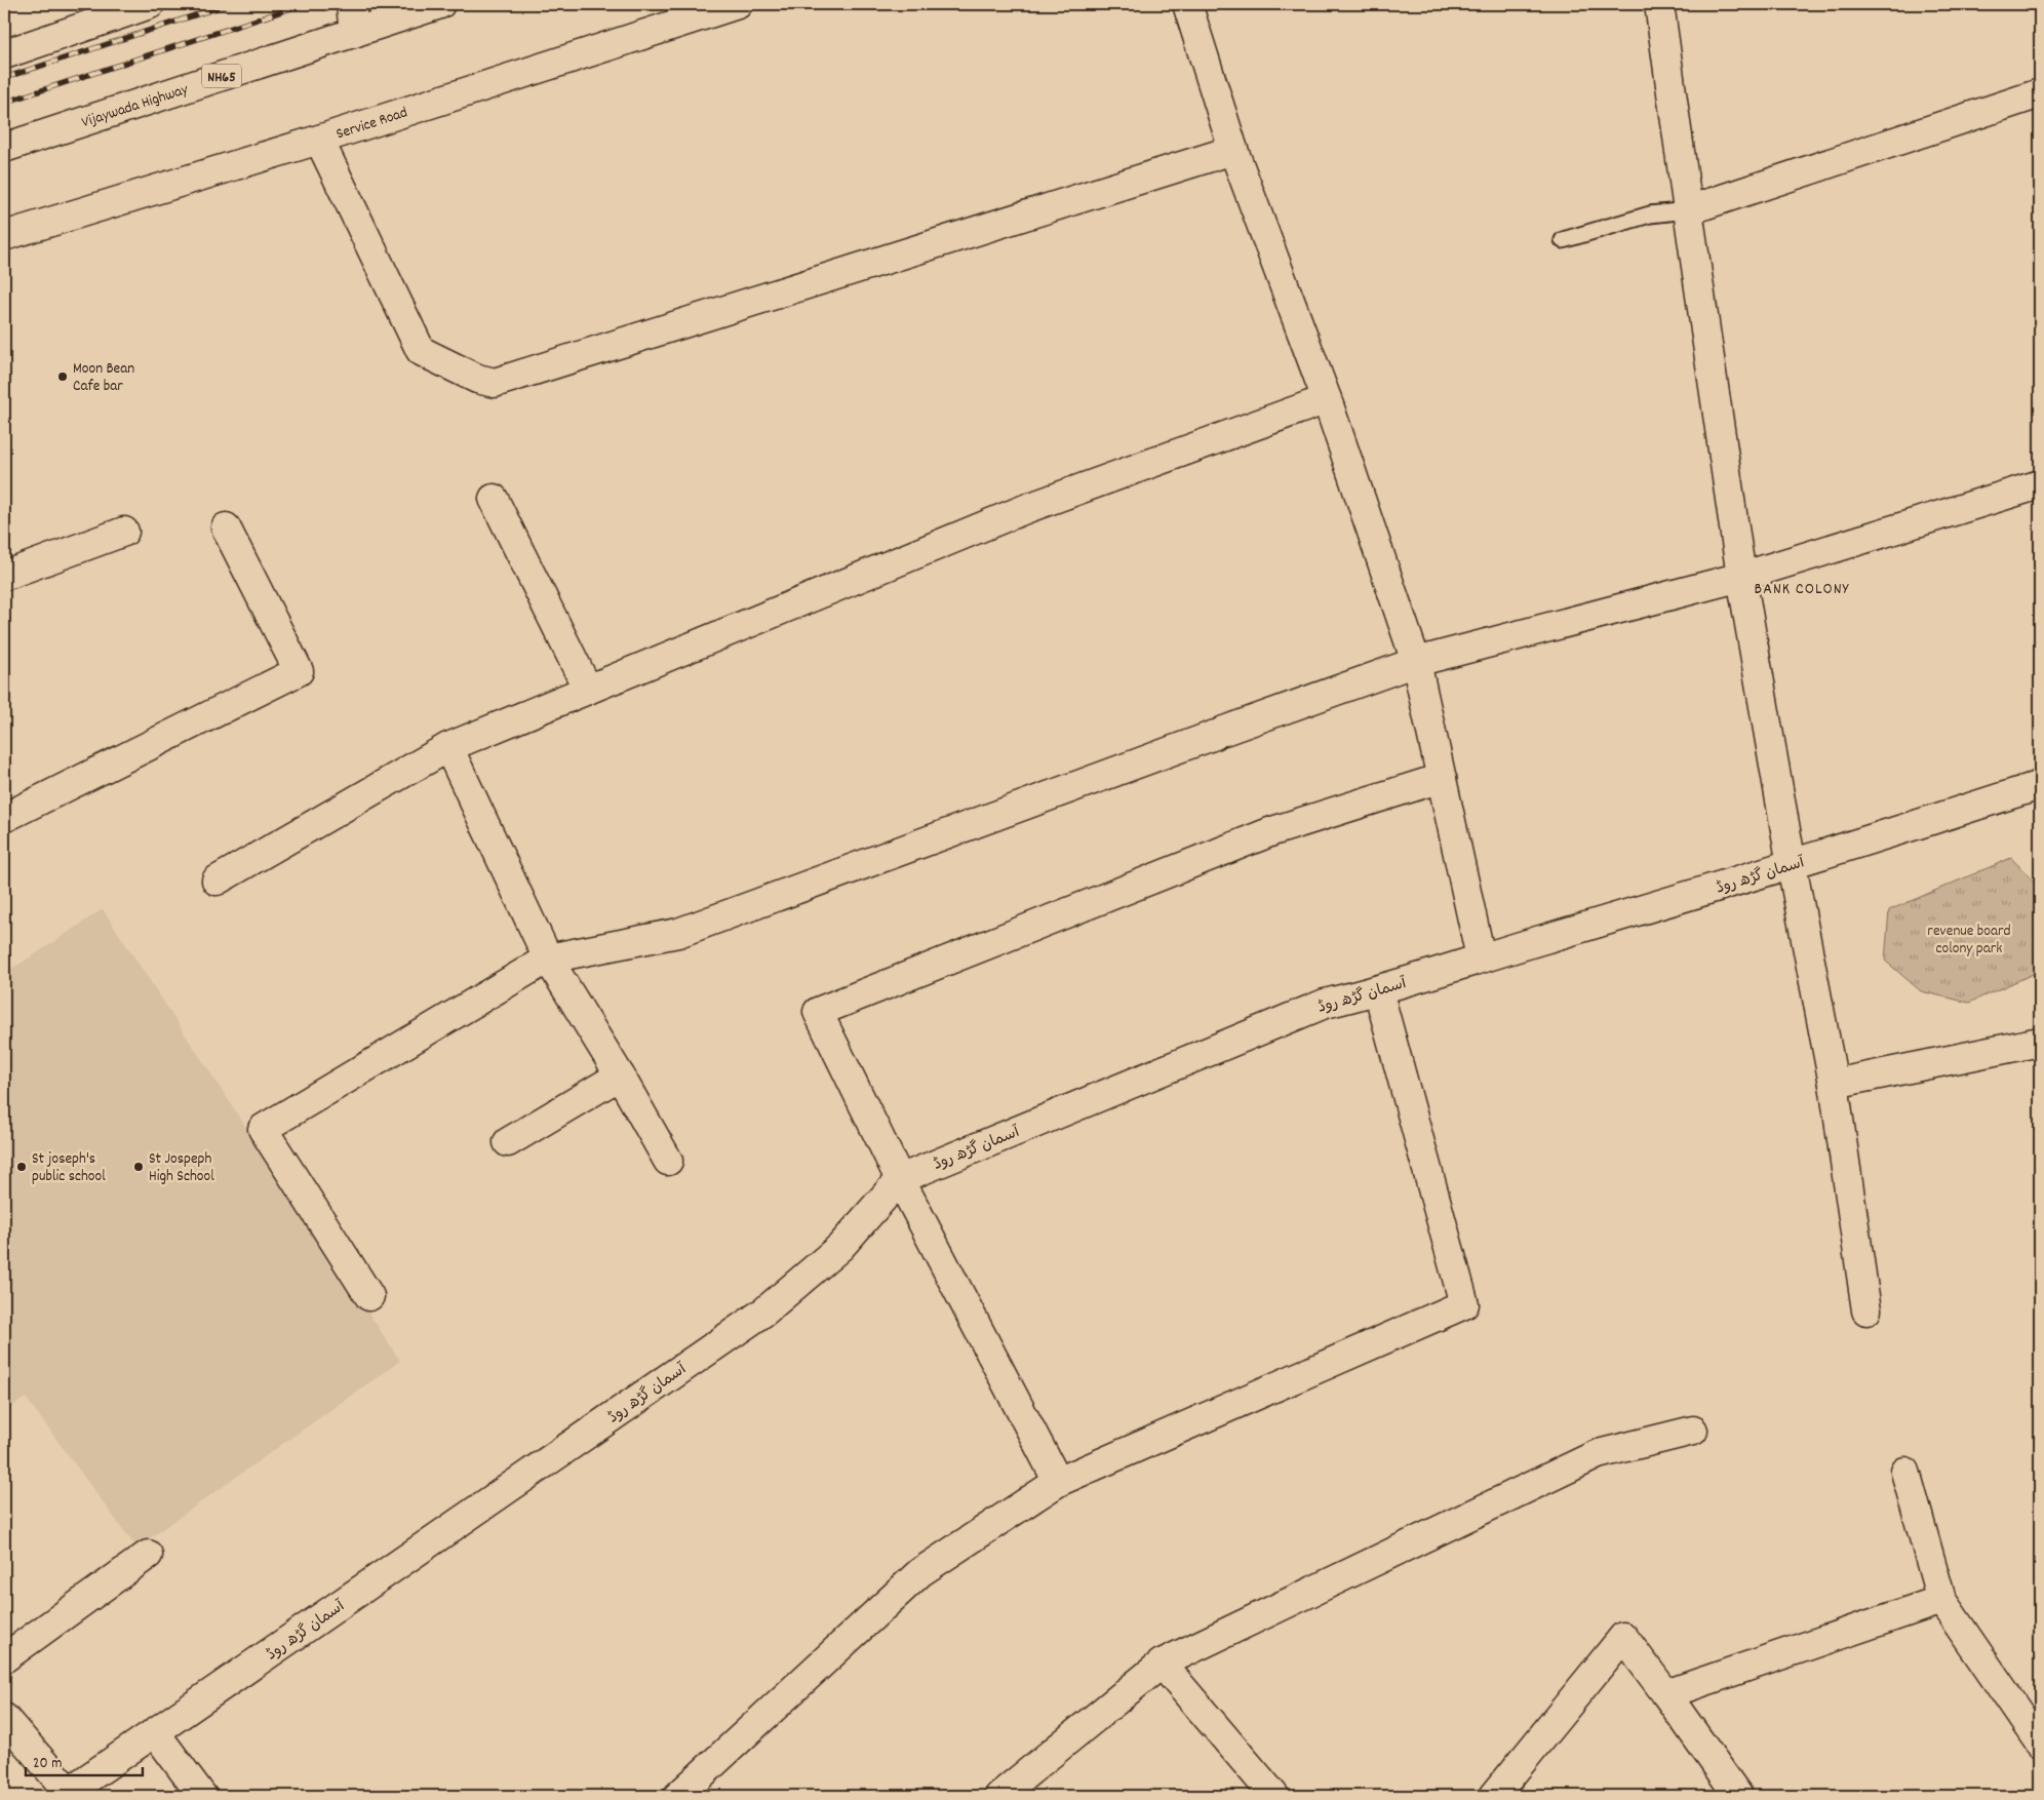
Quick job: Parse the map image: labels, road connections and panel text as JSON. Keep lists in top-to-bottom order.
{
  "streets": {
    "main road": [
      "NH65",
      "Vijaywada Highway",
      "Service Road",
      "آسمان گڑھ روڈ"
    ]
  },
  "districts": ["BANK COLONY"],
  "parks": ["revenue board colony park"],
  "places": ["Moon Bean Cafe bar", "St joseph's public school", "St Jospeph High School"],
  "scale_bar": "20 m"
}
